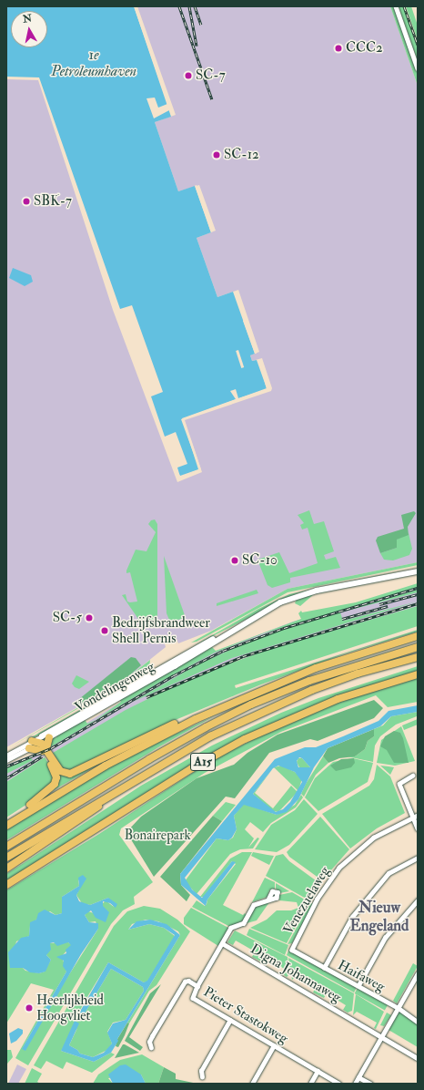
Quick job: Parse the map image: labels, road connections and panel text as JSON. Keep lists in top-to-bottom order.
{
  "streets": {
    "highway": ["A15"],
    "street": [
      "Vondelingenweg",
      "Venezuelaweg",
      "Digna Johannaweg",
      "Haifaweg",
      "Pieter Stastokweg"
    ]
  },
  "crossings": [
    ["Vondelingenweg", "A15"],
    ["Venezuelaweg", "Haifaweg"],
    ["Digna Johannaweg", "Pieter Stastokweg"]
  ],
  "districts": ["Nieuw Engeland"],
  "water": ["1e Petroleumhaven"],
  "parks": ["Bonairepark"],
  "places": [
    "CCC2",
    "SC-7",
    "SC-12",
    "SBK-7",
    "SC-10",
    "SC-5",
    "Bedrijfsbrandweer Shell Pernis",
    "Heerlijkheid Hoogvliet"
  ],
  "north": "top"
}
